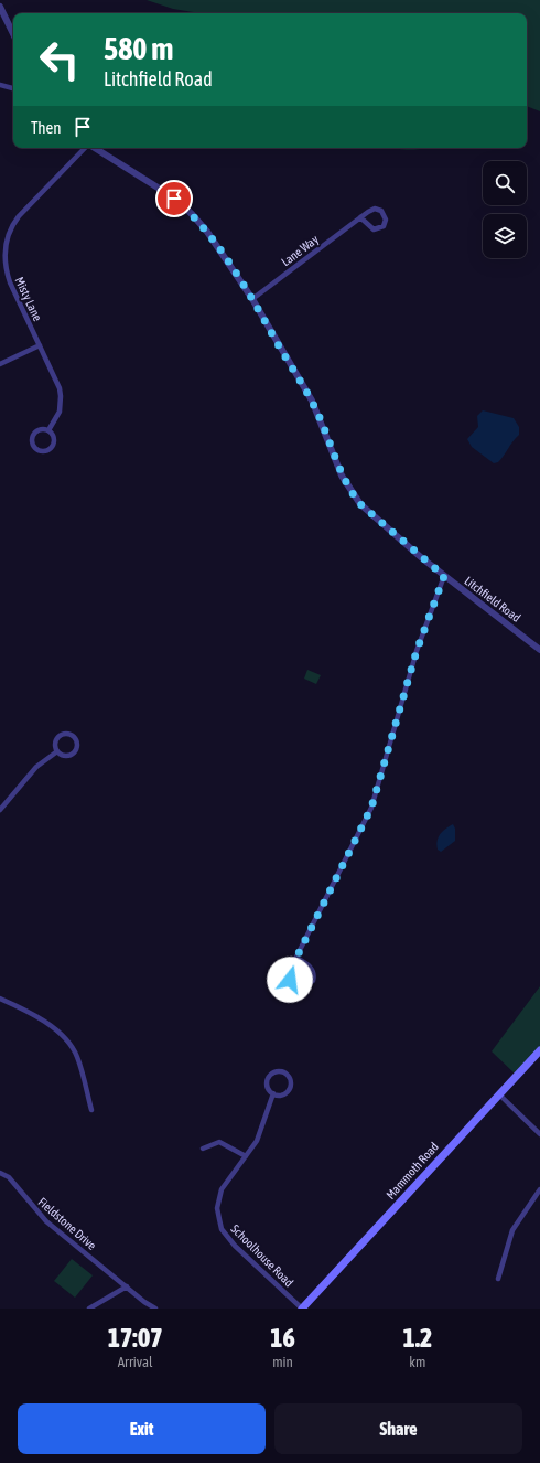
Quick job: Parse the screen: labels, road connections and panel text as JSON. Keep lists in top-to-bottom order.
{
  "streets": {
    "main road": ["Mammoth Road"],
    "street": [
      "Lane Way",
      "Misty Lane",
      "Litchfield Road",
      "Fieldstone Drive",
      "Schoolhouse Road"
    ]
  },
  "crossings": [
    ["Lane Way", "Litchfield Road"],
    ["Mammoth Road", "Schoolhouse Road"]
  ],
  "page": {
    "turn": ["580 m", "Litchfield Road"],
    "then": "Then",
    "eta": [
      "17:07",
      "Arrival",
      "16",
      "min",
      "1.2",
      "km"
    ],
    "buttons": ["Exit", "Share"]
  }
}
